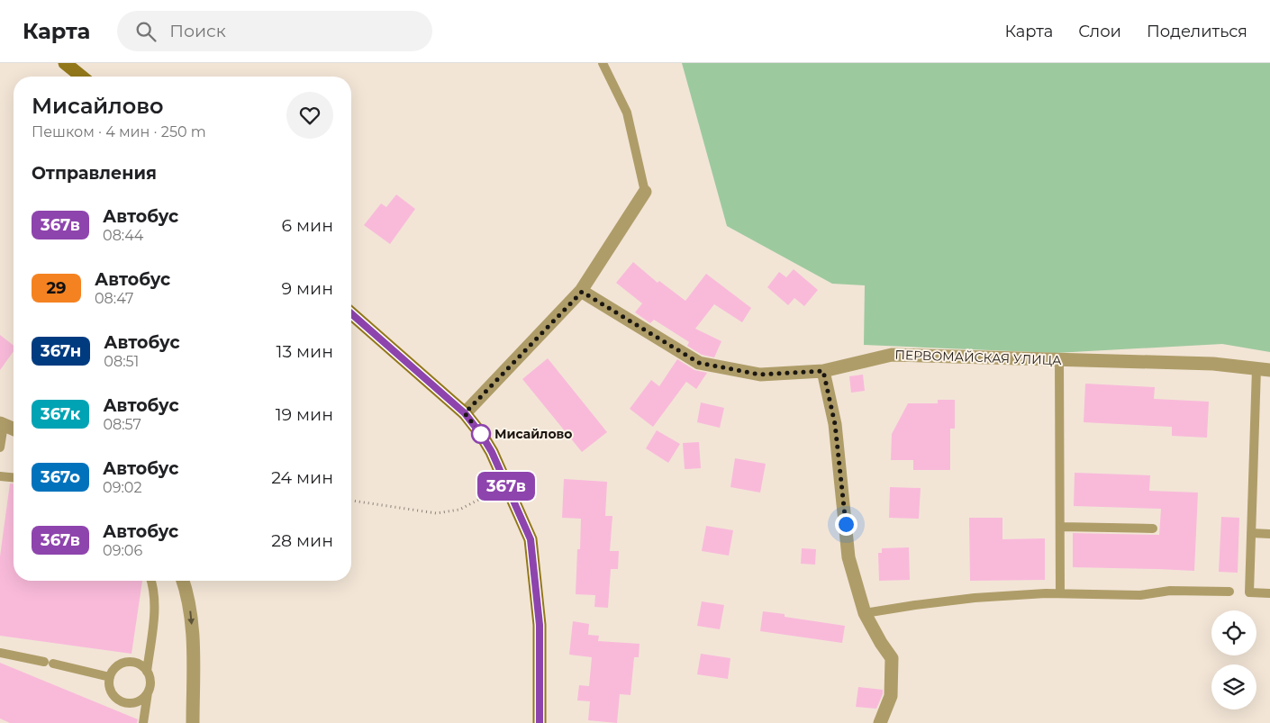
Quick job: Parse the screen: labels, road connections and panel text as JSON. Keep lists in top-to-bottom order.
{
  "streets": {
    "street": ["ПЕРВОМАЙСКАЯ УЛИЦА"]
  },
  "places": ["Мисайлово"],
  "lines": ["bus line 367в"],
  "page": {
    "header": "Карта",
    "search": "Поиск",
    "nav": ["Карта", "Слои", "Поделиться"],
    "on_map": "367в",
    "heading": [
      ["Мисайлово", "Пешком · 4 мин · 250 m"],
      "Отправления"
    ],
    "list": [
      {
        "mark": "367в",
        "name": "Автобус",
        "note": "08:44",
        "value": "6 мин"
      },
      {
        "mark": "29",
        "name": "Автобус",
        "note": "08:47",
        "value": "9 мин"
      },
      {
        "mark": "367н",
        "name": "Автобус",
        "note": "08:51",
        "value": "13 мин"
      },
      {
        "mark": "367к",
        "name": "Автобус",
        "note": "08:57",
        "value": "19 мин"
      },
      {
        "mark": "367о",
        "name": "Автобус",
        "note": "09:02",
        "value": "24 мин"
      },
      {
        "mark": "367в",
        "name": "Автобус",
        "note": "09:06",
        "value": "28 мин"
      }
    ]
  }
}
